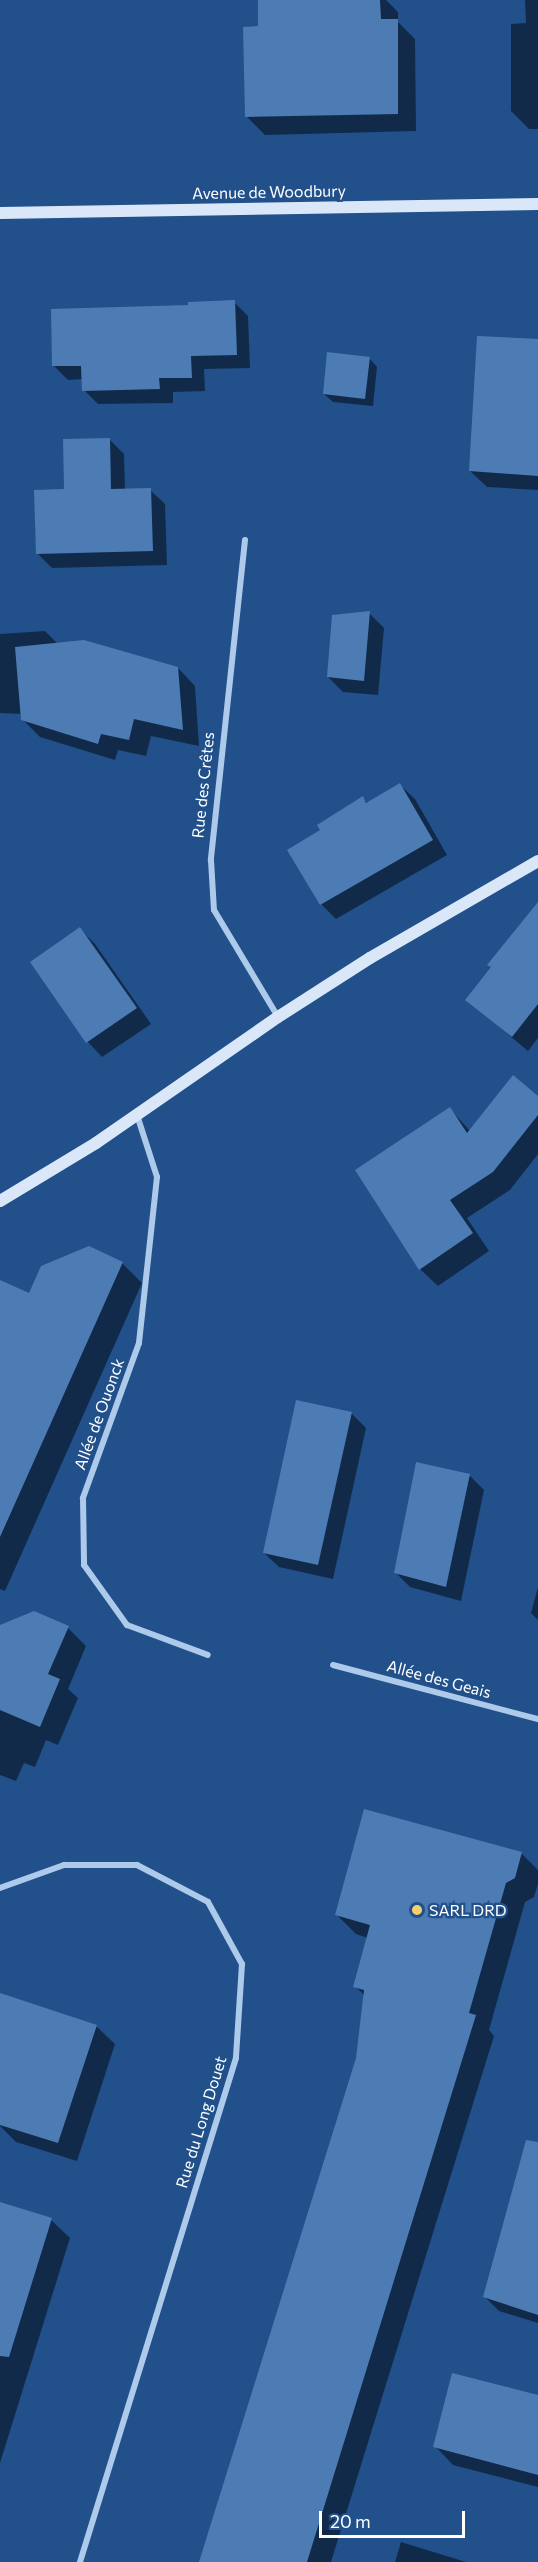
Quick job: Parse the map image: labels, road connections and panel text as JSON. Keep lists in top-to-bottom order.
{
  "streets": {
    "street": [
      "Avenue de Woodbury",
      "Rue des Crêtes",
      "Allée de Ouonck",
      "Allée des Geais",
      "Rue du Long Douet"
    ]
  },
  "places": ["SARL DRD"],
  "scale_bar": "20 m"
}
